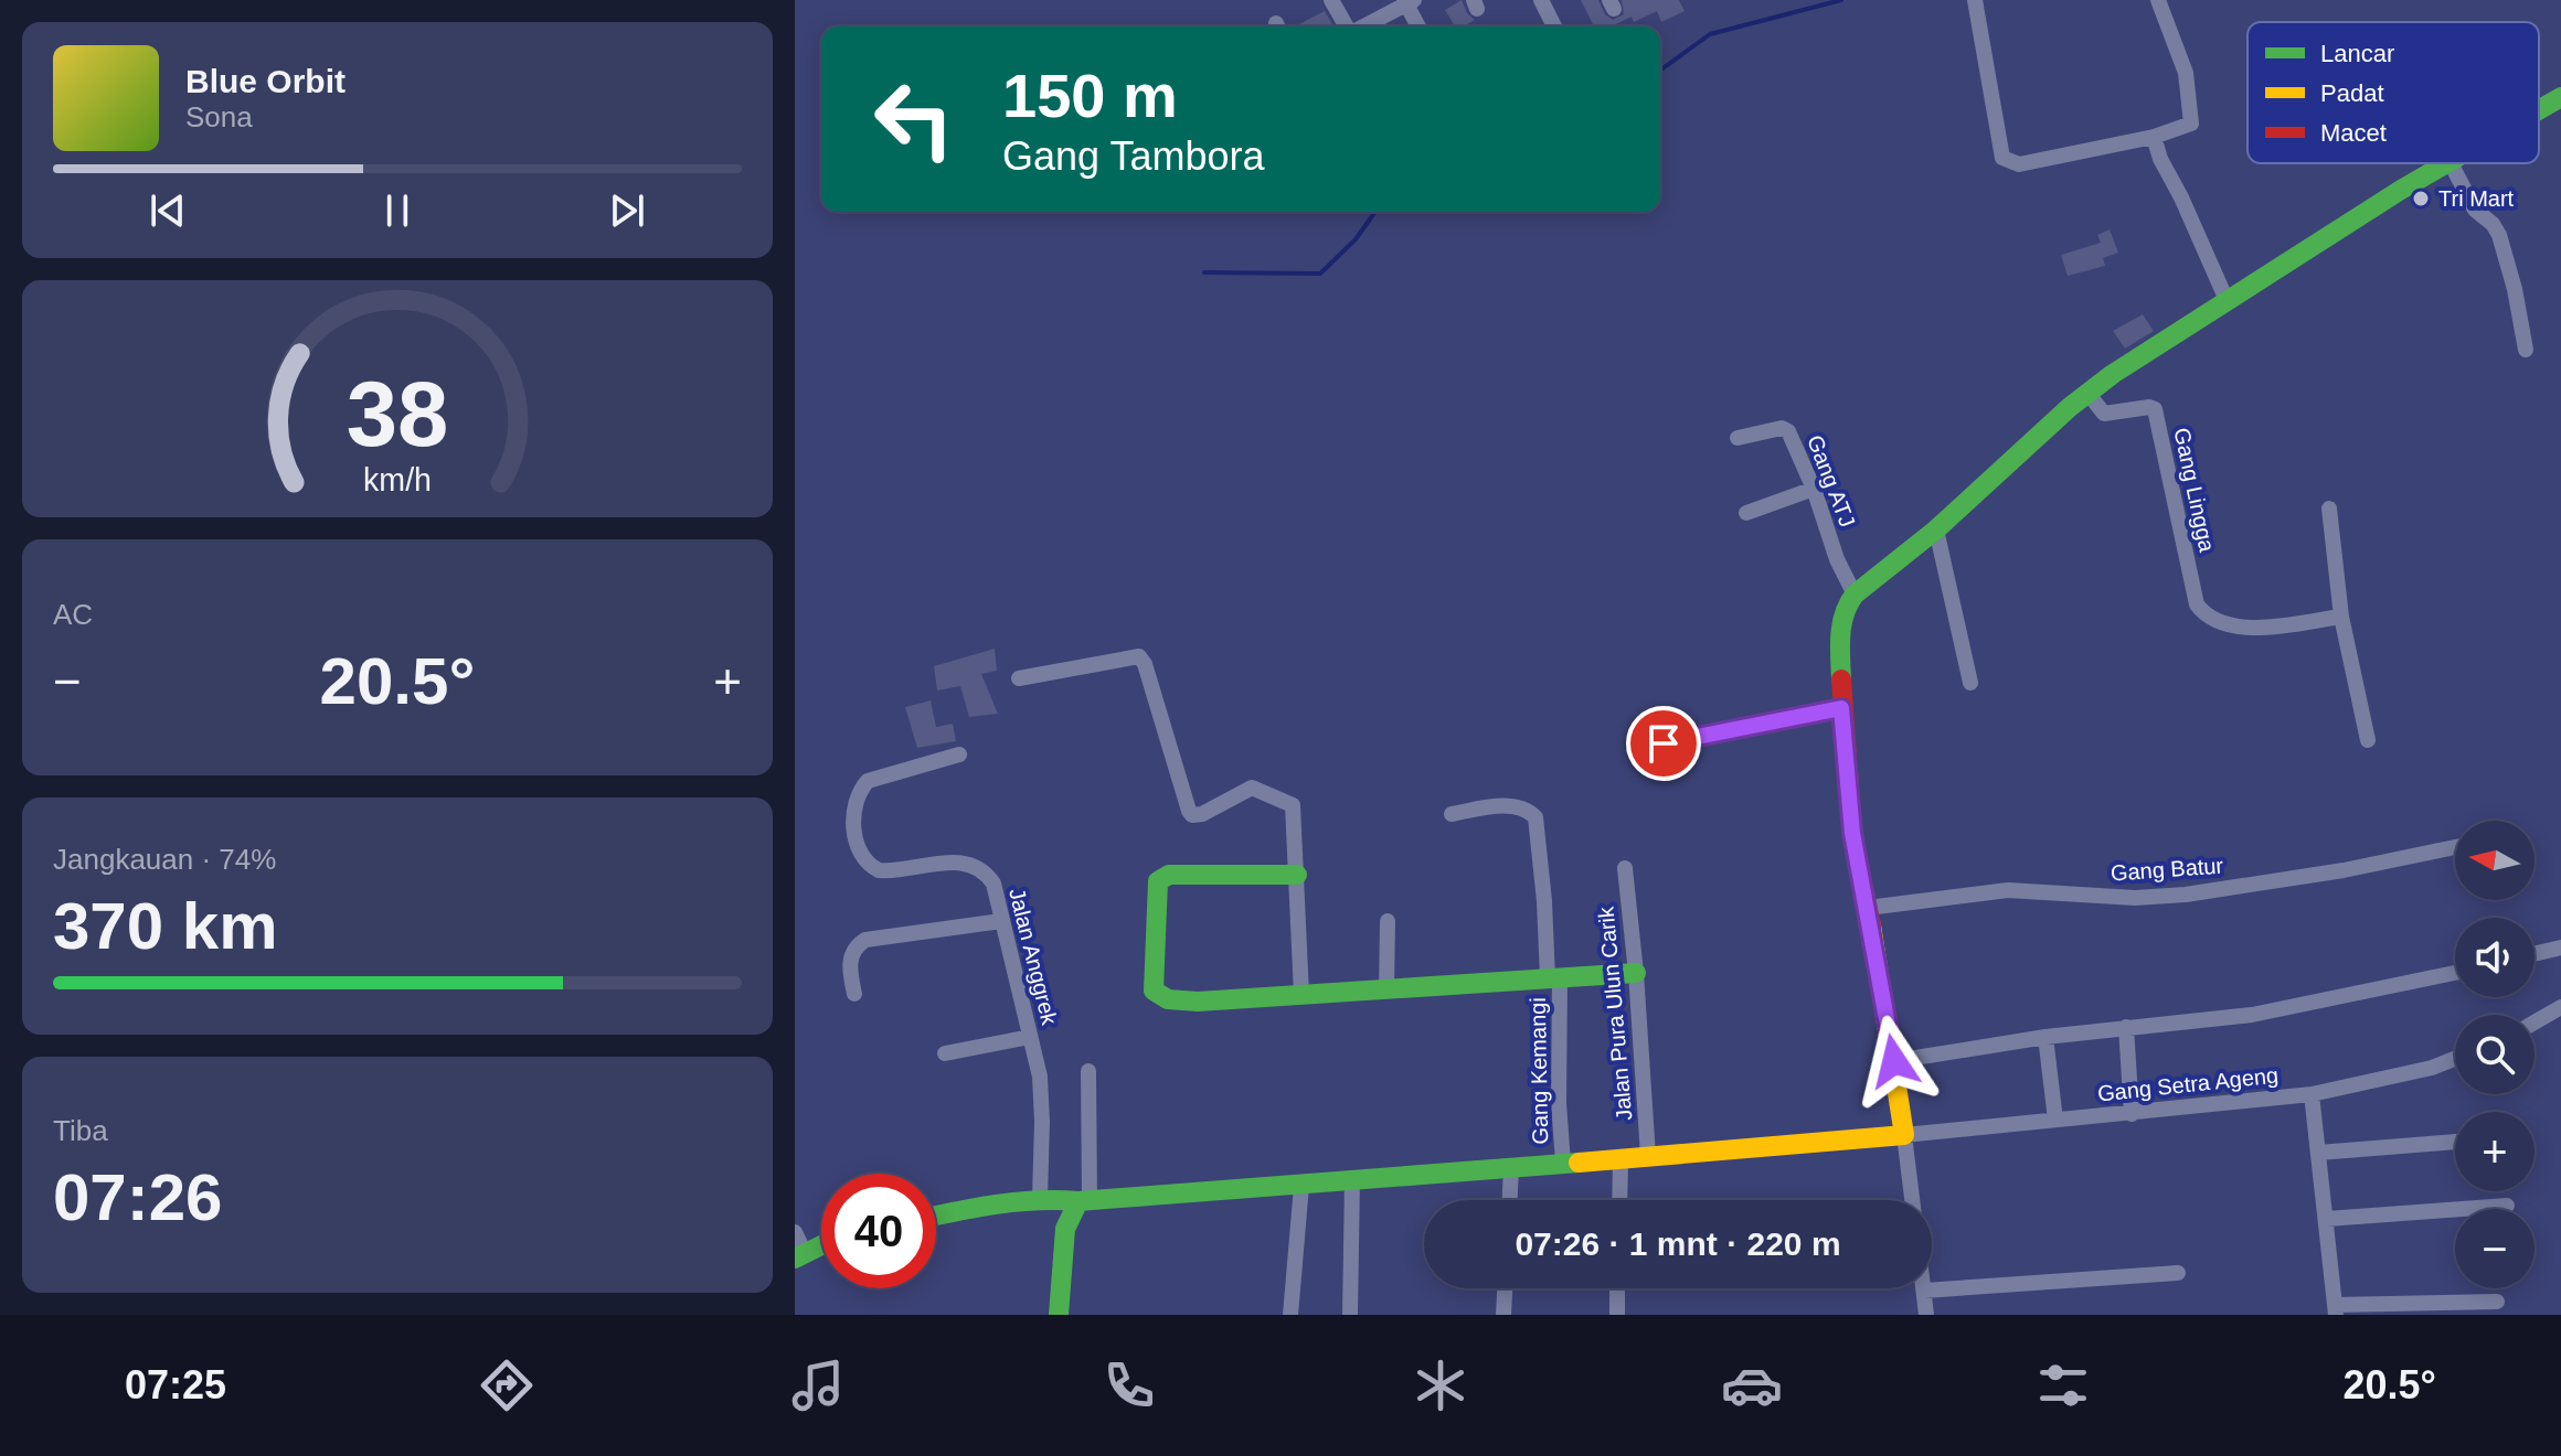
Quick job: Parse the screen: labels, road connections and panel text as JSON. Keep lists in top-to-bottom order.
{
  "streets": {
    "street": [
      "Gang ATJ",
      "Gang Lingga",
      "Gang Batur",
      "Jalan Anggrek",
      "Jalan Pura Ulun Carik",
      "Gang Kemangi",
      "Gang Setra Ageng"
    ]
  },
  "places": ["Tri Mart"],
  "legend": ["Lancar", "Padat", "Macet"],
  "north": "left",
  "page": {
    "turn": ["150 m", "Gang Tambora"],
    "song": ["Blue Orbit", "Sona"],
    "tile": [
      "AC",
      ["Jangkauan · 74%", "370 km"],
      ["Tiba", "07:26"]
    ],
    "heat": ["−", "20.5°", "+"],
    "map_buttons": ["+", "−"],
    "limit": "40",
    "trip": "07:26 · 1 mnt · 220 m",
    "tabs": ["07:25", "20.5°"],
    "gauge": ["38", "km/h"]
  }
}
